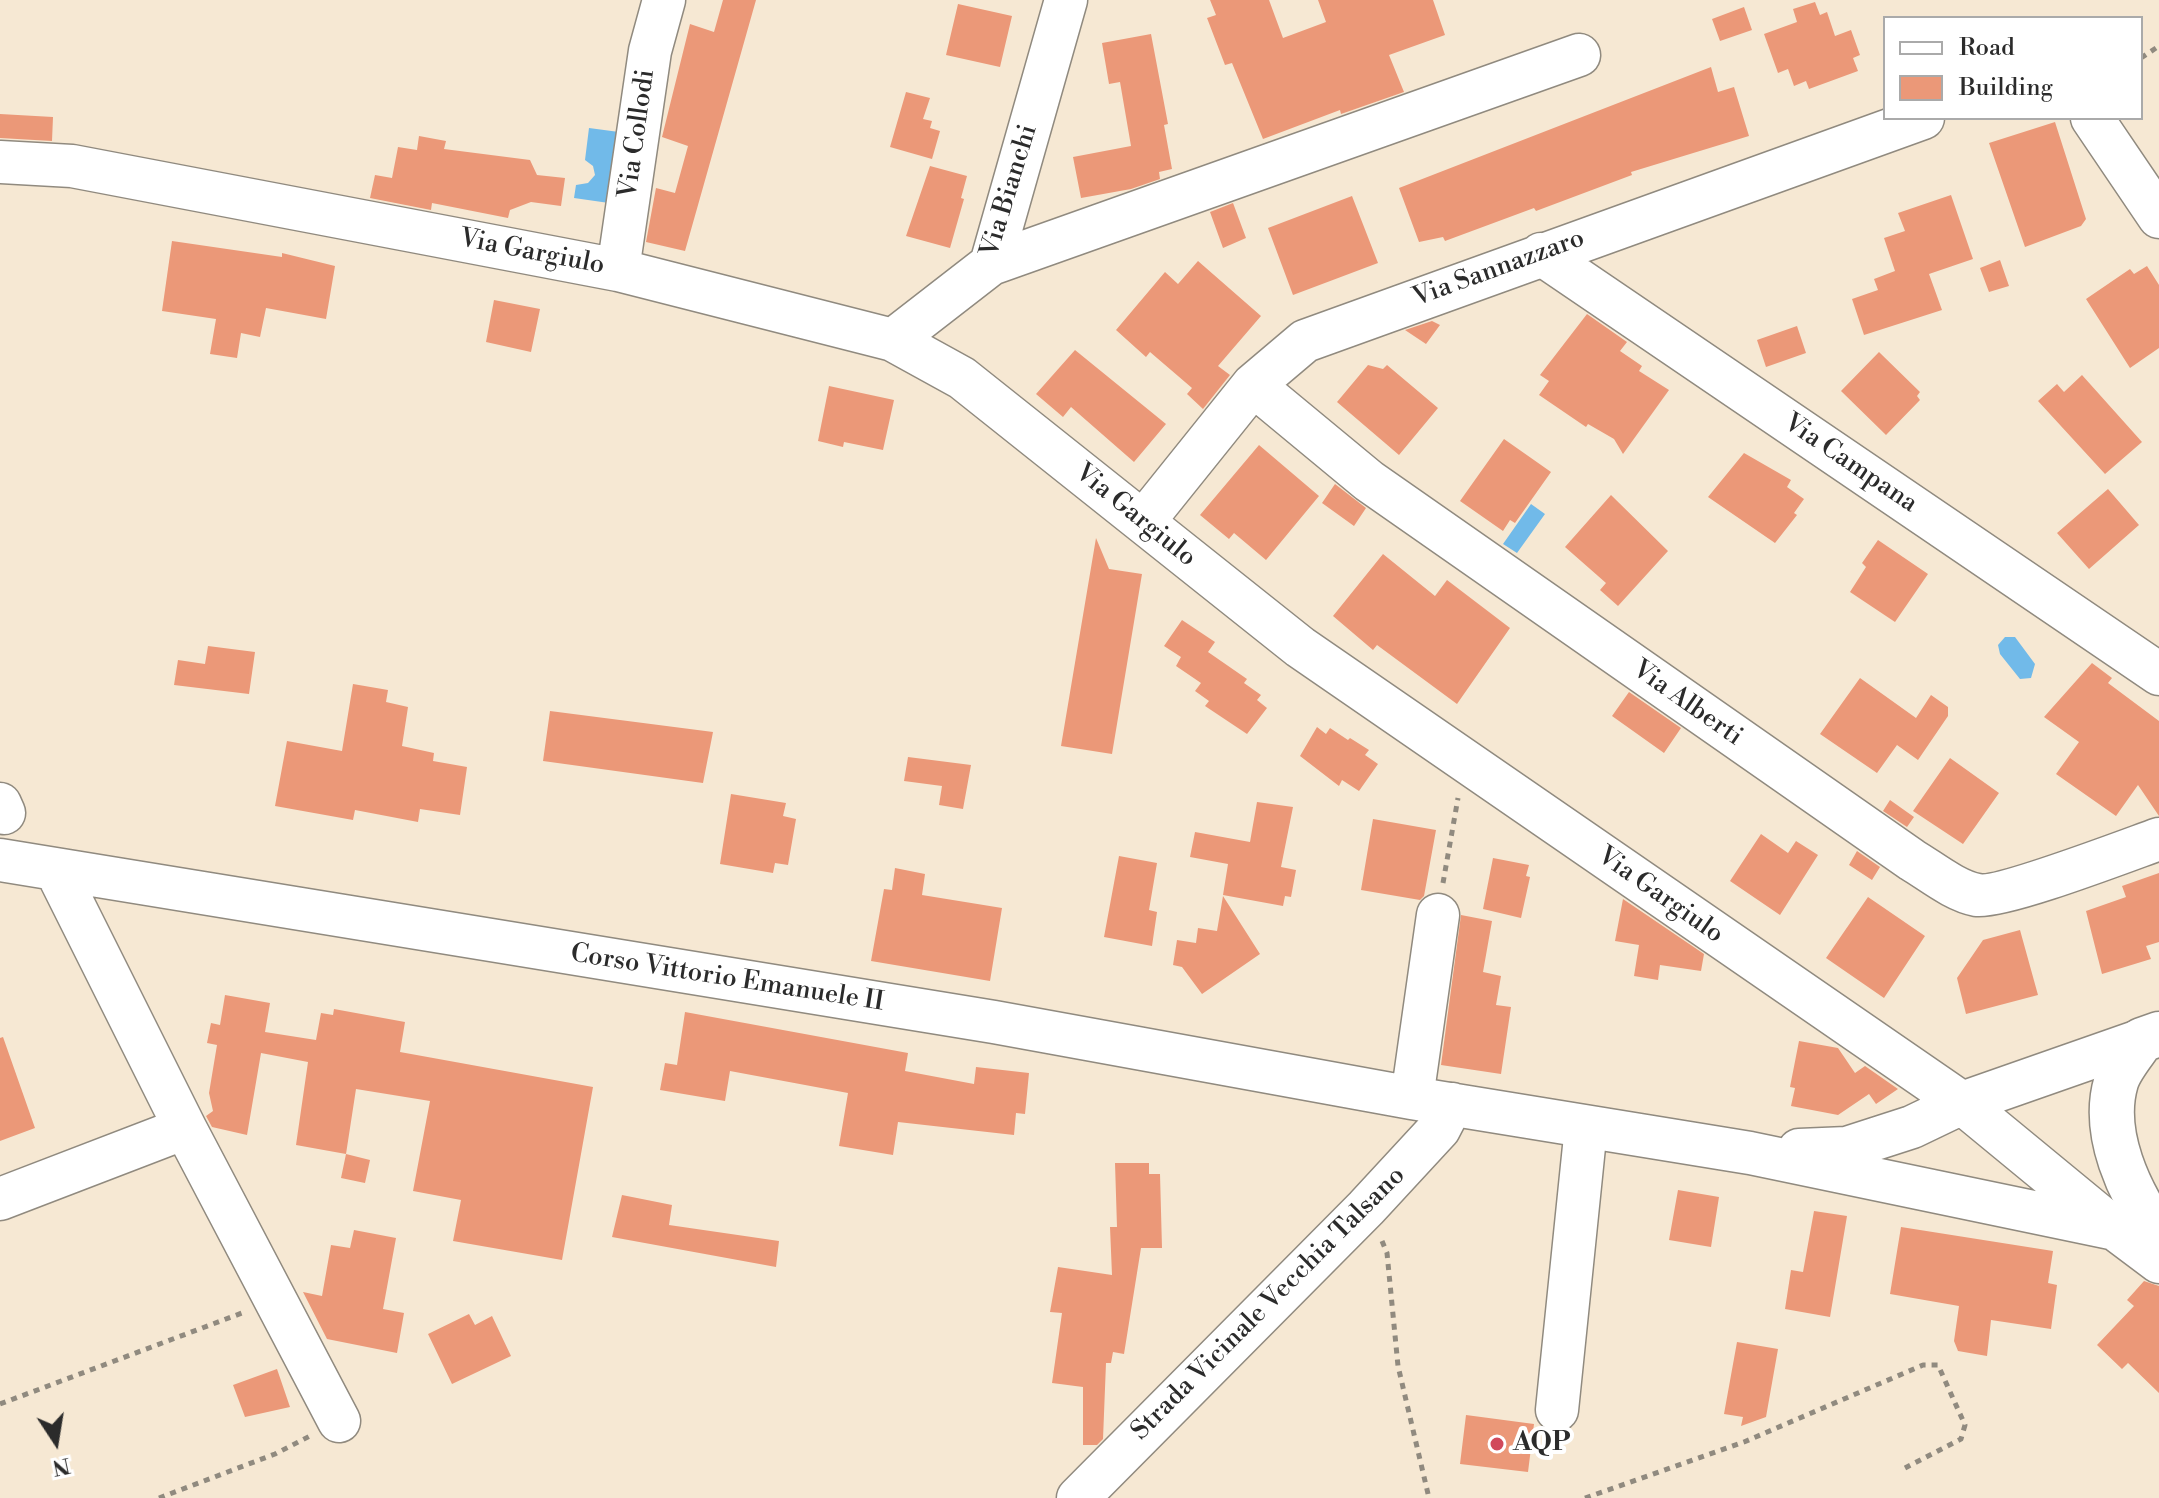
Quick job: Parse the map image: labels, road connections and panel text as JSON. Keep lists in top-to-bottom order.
{
  "streets": {
    "street": [
      "Via Collodi",
      "Via Bianchi",
      "Via Gargiulo",
      "Via Sannazzaro",
      "Via Campana",
      "Via Alberti",
      "Corso Vittorio Emanuele II",
      "Strada Vicinale Vecchia Talsano"
    ]
  },
  "crossings": [
    ["Via Collodi", "Via Gargiulo"],
    ["Via Bianchi", "Via Gargiulo"],
    ["Via Gargiulo", "Via Sannazzaro"],
    ["Via Sannazzaro", "Via Campana"],
    ["Via Sannazzaro", "Via Alberti"],
    ["Corso Vittorio Emanuele II", "Strada Vicinale Vecchia Talsano"]
  ],
  "places": ["AQP"],
  "legend": ["Road", "Building"],
  "north": "bottom"
}
